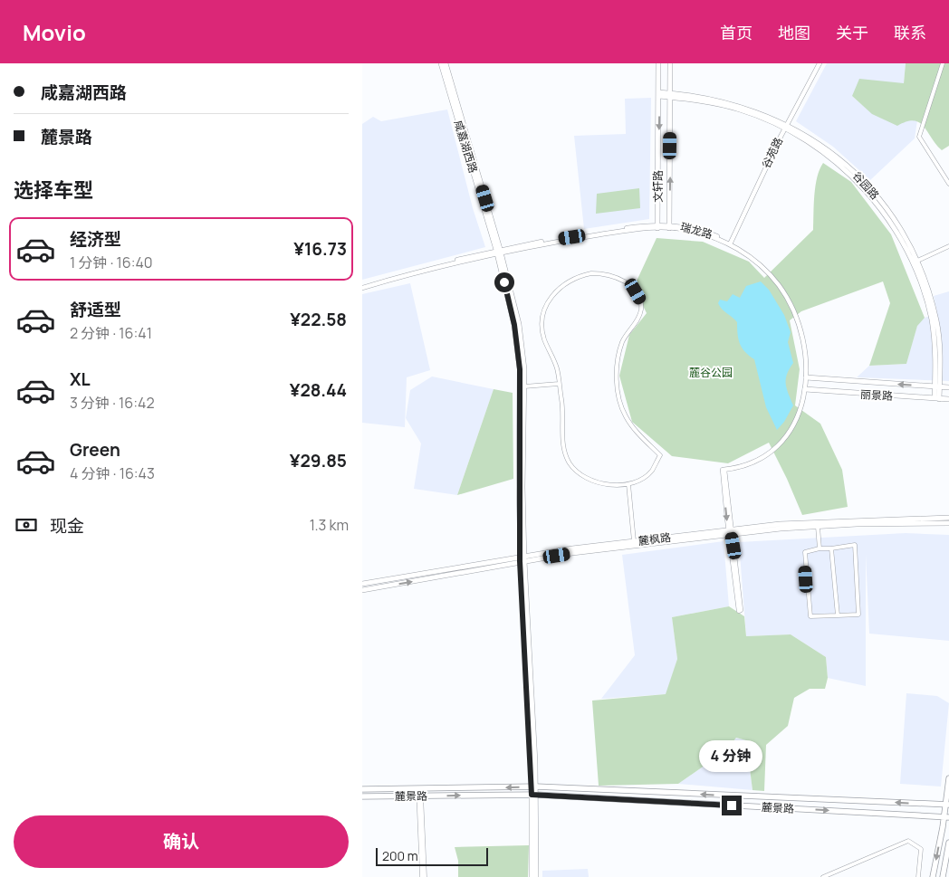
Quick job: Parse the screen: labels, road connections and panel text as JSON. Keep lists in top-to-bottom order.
{
  "streets": {
    "main road": [
      "咸嘉湖西路",
      "谷园路",
      "文轩路",
      "丽景路",
      "麓枫路",
      "麓景路"
    ],
    "street": ["谷苑路", "瑞龙路"]
  },
  "crossings": [
    ["咸嘉湖西路", "瑞龙路"],
    ["咸嘉湖西路", "麓枫路"],
    ["咸嘉湖西路", "麓景路"],
    ["谷苑路", "谷园路"],
    ["谷苑路", "瑞龙路"],
    ["谷园路", "文轩路"],
    ["谷园路", "丽景路"],
    ["文轩路", "瑞龙路"],
    ["瑞龙路", "丽景路"],
    ["瑞龙路", "麓枫路"]
  ],
  "parks": ["麓谷公园"],
  "scale_bar": "200 m",
  "page": {
    "header": "Movio",
    "nav": [
      "首页",
      "地图",
      "关于",
      "联系"
    ],
    "banner": ["咸嘉湖西路", "麓景路"],
    "heading": "选择车型",
    "list": [
      {
        "name": "经济型",
        "note": "1 分钟 · 16:40",
        "value": "¥16.73"
      },
      {
        "name": "舒适型",
        "note": "2 分钟 · 16:41",
        "value": "¥22.58"
      },
      {
        "name": "XL",
        "note": "3 分钟 · 16:42",
        "value": "¥28.44"
      },
      {
        "name": "Green",
        "note": "4 分钟 · 16:43",
        "value": "¥29.85"
      }
    ],
    "pay": ["现金", "1.3 km"],
    "bubble": "4 分钟",
    "buttons": "确认",
    "scale": "200 m"
  }
}
